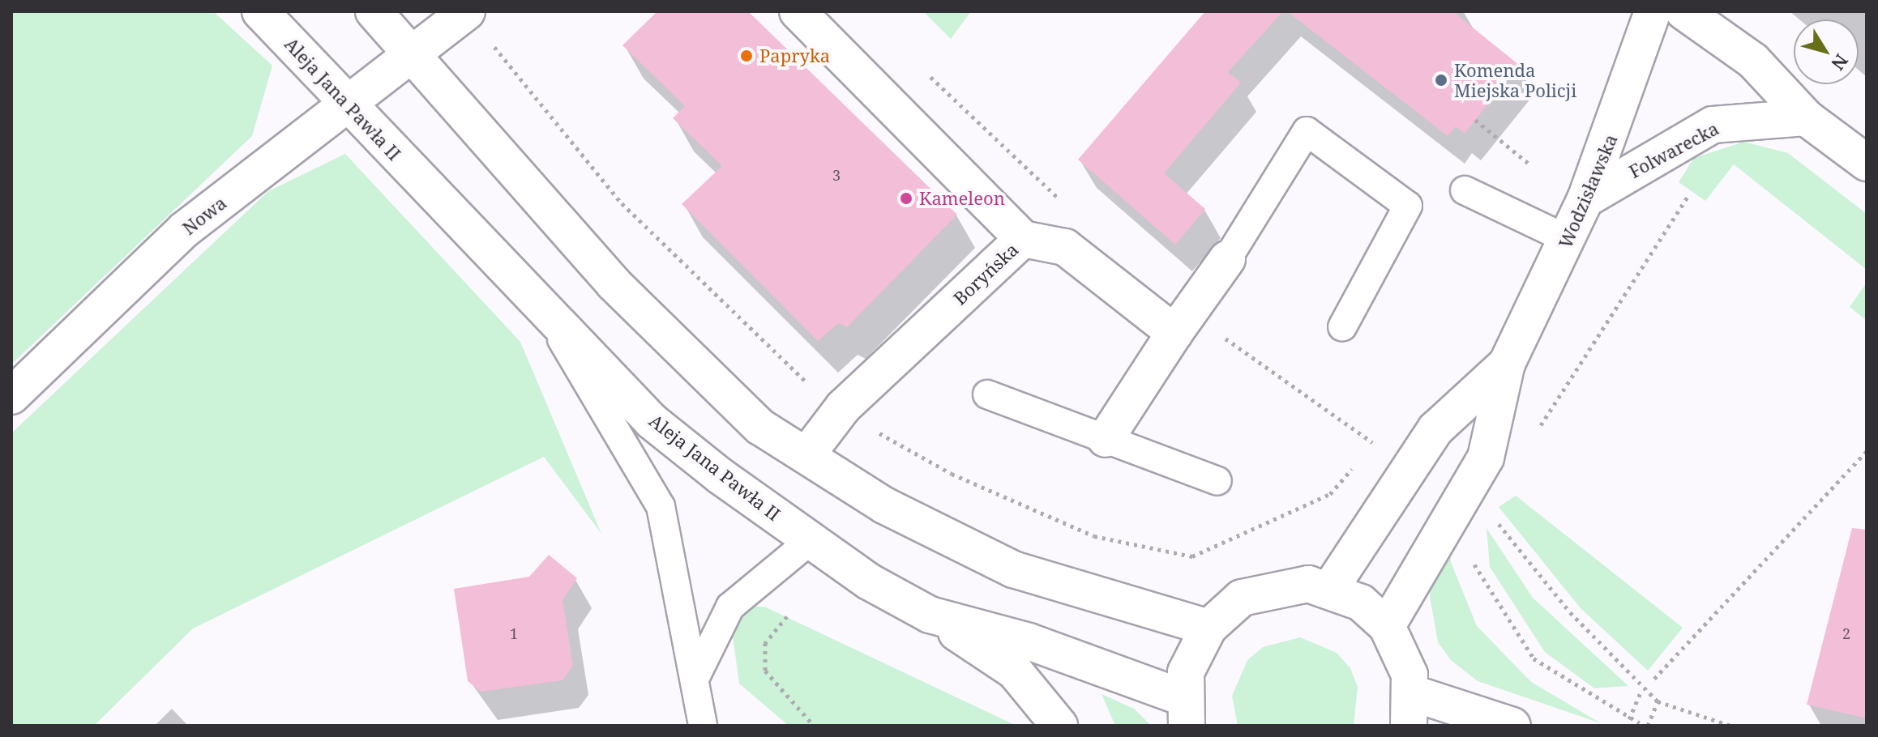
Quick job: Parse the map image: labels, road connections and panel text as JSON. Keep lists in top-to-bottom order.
{
  "streets": {
    "street": [
      "Aleja Jana Pawła II",
      "Folwarecka",
      "Wodzisławska",
      "Nowa",
      "Boryńska"
    ]
  },
  "crossings": [
    ["Aleja Jana Pawła II", "Nowa"],
    ["Folwarecka", "Wodzisławska"]
  ],
  "places": ["Papryka", "Komenda Miejska Policji", "Kameleon"],
  "house_numbers": ["3", "1", "2"],
  "north": "bottom right"
}
